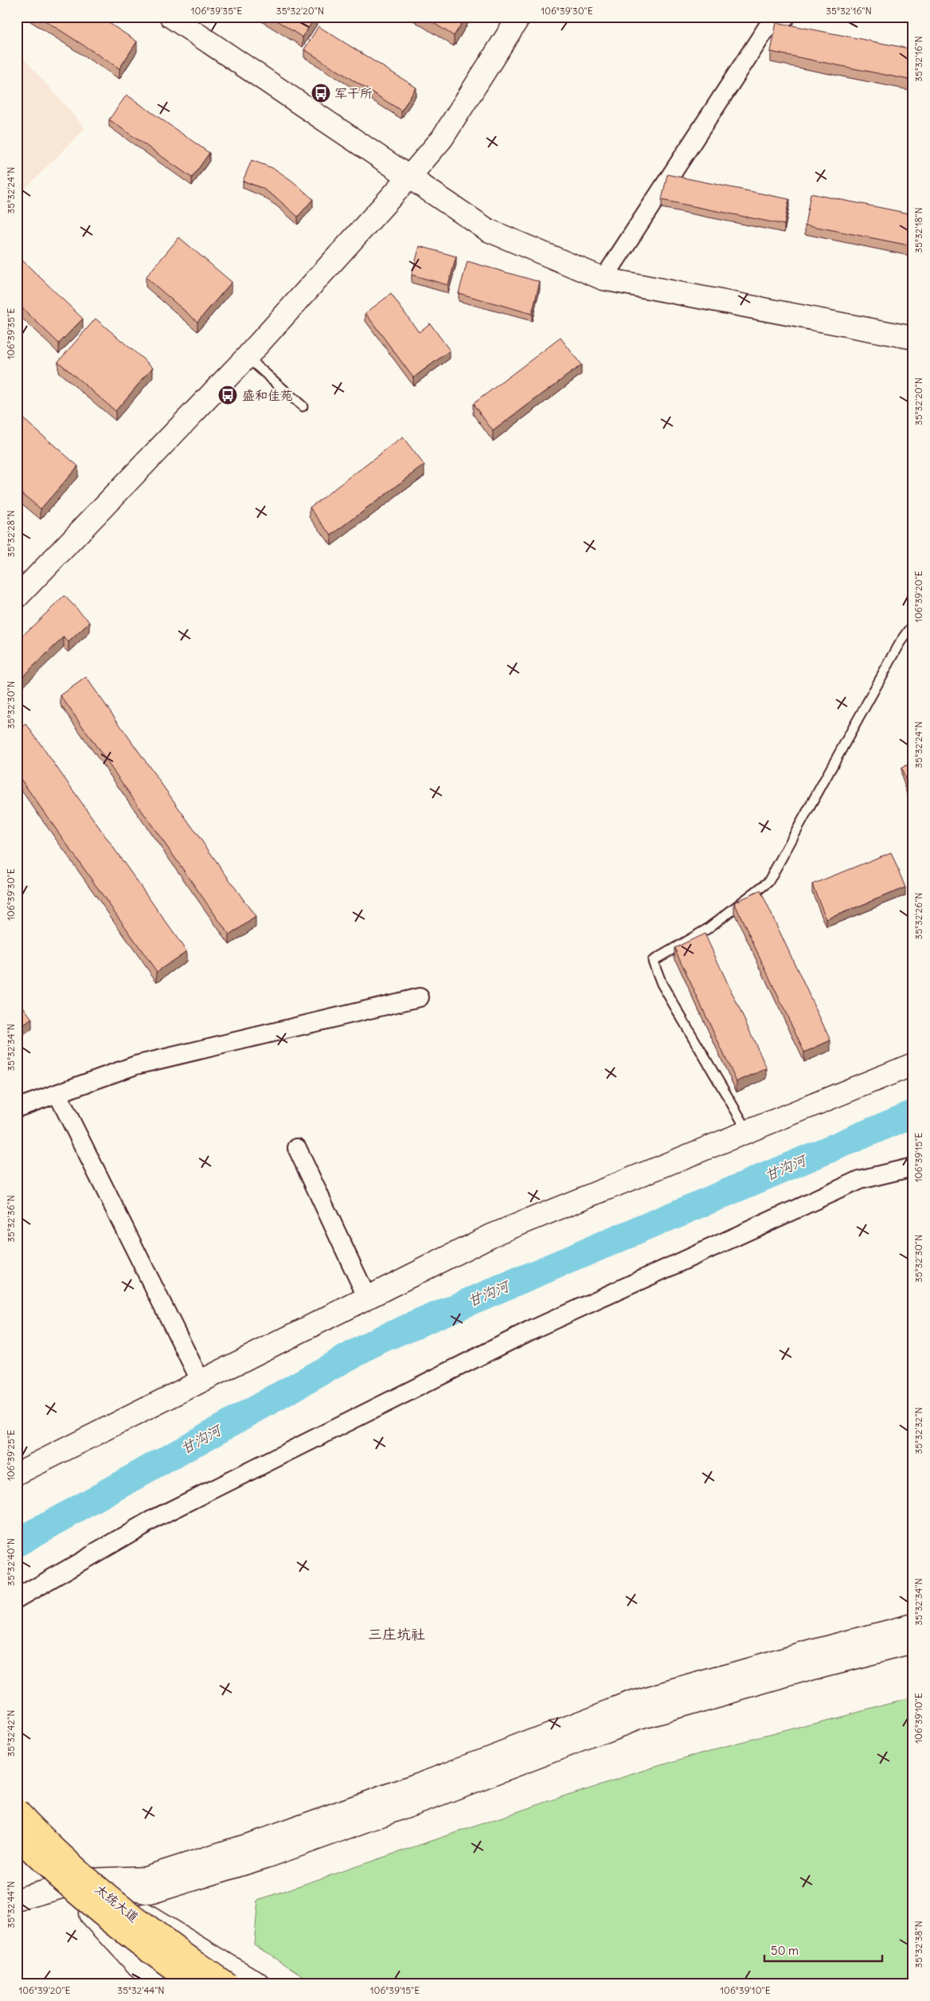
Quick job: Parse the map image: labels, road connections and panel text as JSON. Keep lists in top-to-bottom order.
{
  "streets": {
    "main road": ["太统大道"]
  },
  "districts": ["三庄坑社"],
  "water": ["甘沟河"],
  "places": {
    "bus stop": ["军干所", "盛和佳苑"]
  },
  "scale_bar": "50 m",
  "coordinates": [
    "106°39'35\"E",
    "35°32'20\"N",
    "106°39'30\"E",
    "35°32'16\"N",
    "35°32'24\"N",
    "35°32'18\"N",
    "35°32'28\"N",
    "106°39'20\"E",
    "35°32'30\"N",
    "35°32'26\"N",
    "35°32'34\"N",
    "106°39'15\"E",
    "35°32'36\"N",
    "35°32'32\"N",
    "106°39'25\"E",
    "35°32'40\"N",
    "106°39'10\"E",
    "35°32'42\"N",
    "35°32'44\"N",
    "35°32'38\"N"
  ]
}
